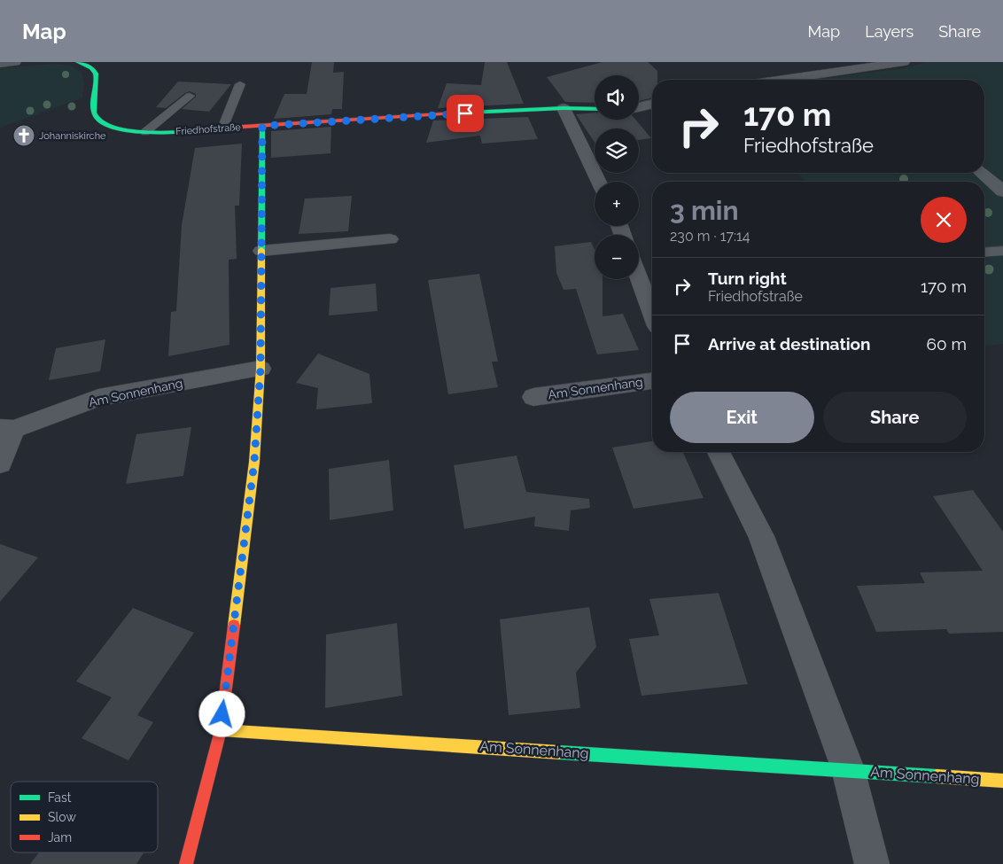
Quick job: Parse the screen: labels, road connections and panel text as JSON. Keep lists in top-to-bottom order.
{
  "streets": {
    "street": ["Friedhofstraße", "Am Sonnenhang"]
  },
  "places": {
    "church": ["Johanniskirche"]
  },
  "legend": ["Fast", "Slow", "Jam"],
  "page": {
    "header": "Map",
    "nav": ["Map", "Layers", "Share"],
    "map_buttons": ["+", "−"],
    "turn": ["170 m", "Friedhofstraße"],
    "heading": ["3 min", "230 m · 17:14"],
    "list": [
      {
        "name": "Turn right",
        "note": "Friedhofstraße",
        "value": "170 m"
      },
      {
        "name": "Arrive at destination",
        "value": "60 m"
      }
    ],
    "buttons": ["Exit", "Share"]
  }
}
